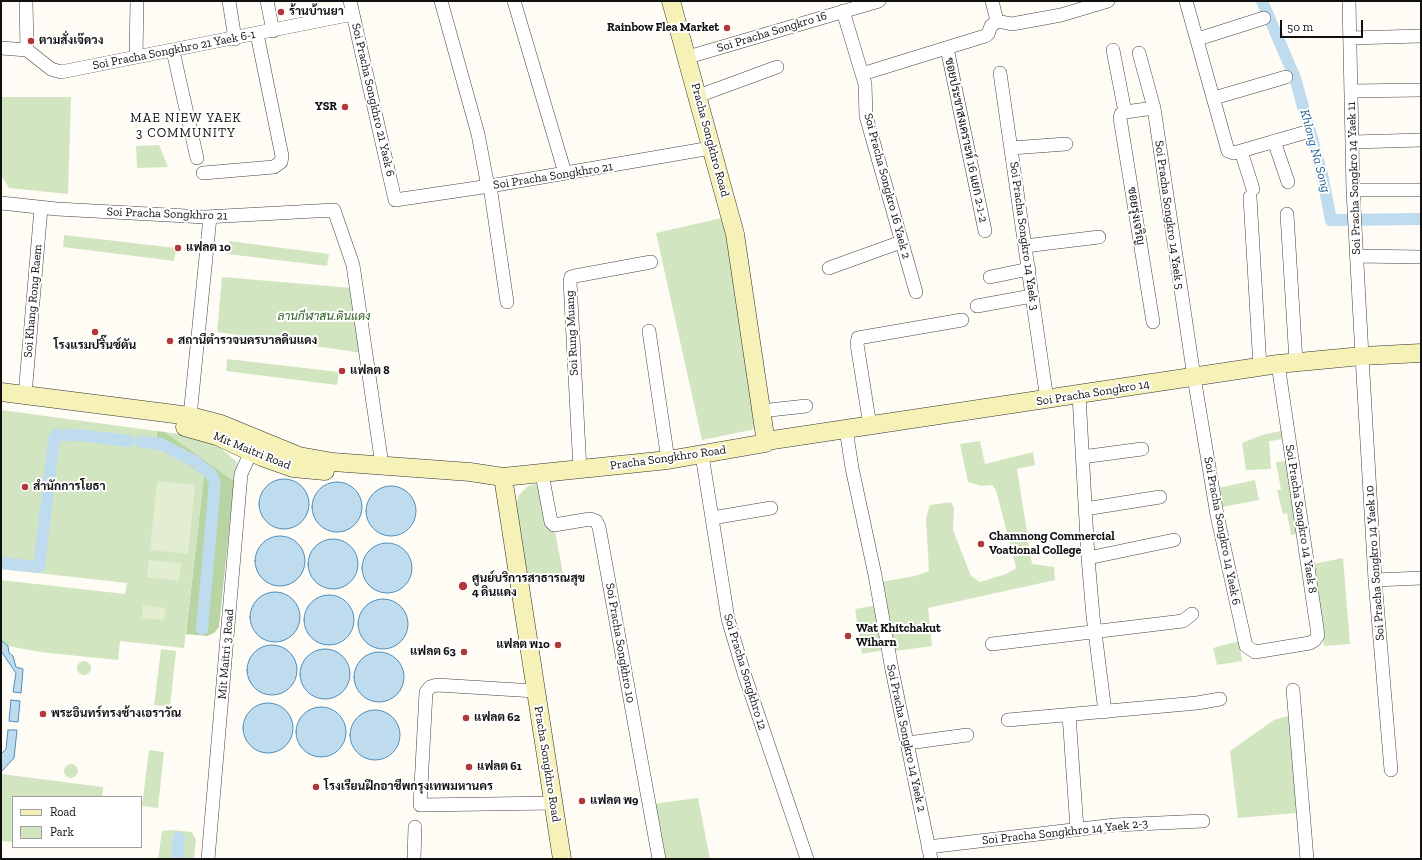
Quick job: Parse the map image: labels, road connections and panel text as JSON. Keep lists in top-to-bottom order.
{
  "streets": {
    "main road": ["Pracha Songkhro Road", "Soi Pracha Songkro 14", "Mit Maitri Road"],
    "street": [
      "Soi Pracha Songkro 16",
      "Soi Pracha Songkhro 21 Yaek 6-1",
      "Soi Pracha Songkhro 21 Yaek 6",
      "ซอยประชาสงเคราะห์ 16 แยก 2-1-2",
      "Soi Pracha Songkhro 21",
      "Soi Pracha Songkro 14 Yaek 11",
      "Soi Pracha Songkro 16 Yaek 2",
      "Soi Pracha Songkro 14 Yaek 5",
      "ซอยรุ่งเจริญ",
      "Soi Pracha Songkro 14 Yaek 3",
      "Soi Khang Rong Raem",
      "Soi Rung Muang",
      "Soi Pracha Songkro 14 Yaek 8",
      "Soi Pracha Songkro 14 Yaek 6",
      "Soi Pracha Songkro 14 Yaek 10",
      "Soi Pracha Songkhro 10",
      "Mit Maitri 3 Road",
      "Soi Pracha Songkhro 12",
      "Soi Pracha Songkro 14 Yaek 2",
      "Soi Pracha Songkhro 14 Yaek 2-3"
    ]
  },
  "crossings": [
    ["Soi Pracha Songkro 16", "Pracha Songkhro Road"],
    ["Soi Pracha Songkro 16", "Soi Pracha Songkro 16 Yaek 2"],
    ["Soi Pracha Songkhro 21 Yaek 6-1", "Soi Pracha Songkhro 21 Yaek 6"],
    ["Soi Pracha Songkhro 21 Yaek 6", "Soi Pracha Songkhro 21"],
    ["Pracha Songkhro Road", "Soi Pracha Songkhro 21"],
    ["Pracha Songkhro Road", "Soi Rung Muang"],
    ["Pracha Songkhro Road", "Soi Pracha Songkro 14"],
    ["Pracha Songkhro Road", "Mit Maitri Road"],
    ["Pracha Songkhro Road", "Soi Pracha Songkhro 10"],
    ["Pracha Songkhro Road", "Soi Pracha Songkhro 12"],
    ["Soi Pracha Songkhro 21", "Soi Khang Rong Raem"],
    ["Soi Pracha Songkhro 21", "Mit Maitri Road"],
    ["Soi Pracha Songkro 14 Yaek 11", "Soi Pracha Songkro 14"],
    ["Soi Pracha Songkro 14 Yaek 11", "Soi Pracha Songkro 14 Yaek 10"],
    ["Soi Pracha Songkro 14 Yaek 5", "Soi Pracha Songkro 14"],
    ["Soi Pracha Songkro 14 Yaek 5", "Soi Pracha Songkro 14 Yaek 6"],
    ["Soi Pracha Songkro 14 Yaek 3", "Soi Pracha Songkro 14"],
    ["Soi Pracha Songkro 14", "Soi Pracha Songkro 14 Yaek 8"],
    ["Soi Pracha Songkro 14", "Soi Pracha Songkro 14 Yaek 6"],
    ["Soi Pracha Songkro 14", "Soi Pracha Songkro 14 Yaek 10"],
    ["Soi Pracha Songkro 14", "Soi Pracha Songkro 14 Yaek 2"],
    ["Mit Maitri Road", "Mit Maitri 3 Road"],
    ["Soi Pracha Songkro 14 Yaek 8", "Soi Pracha Songkro 14 Yaek 6"],
    ["Soi Pracha Songkro 14 Yaek 2", "Soi Pracha Songkhro 14 Yaek 2-3"]
  ],
  "districts": ["MAE NIEW YAEK 3 COMMUNITY"],
  "water": ["Khlong Na Song"],
  "parks": ["ลานกีฬาสน.ดินแดง"],
  "places": [
    "ร้านบ้านยา",
    "Rainbow Flea Market",
    "ตามสั่งเจ๊ดวง",
    "YSR",
    "แฟลต 10",
    "โรงแรมปริ๊นซ์ตัน",
    "สถานีตำรวจนครบาลดินแดง",
    "แฟลต 8",
    "สำนักการโยธา",
    "Chamnong Commercial Voational College",
    "ศูนย์บริการสาธารณสุข 4 ดินแดง",
    "Wat Khitchakut Wiharn",
    "แฟลต พ10",
    "แฟลต 63",
    "พระอินทร์ทรงช้างเอราวัณ",
    "แฟลต 62",
    "แฟลต 61",
    "โรงเรียนฝึกอาชีพกรุงเทพมหานคร",
    "แฟลต พ9"
  ],
  "legend": ["Road", "Park"],
  "scale_bar": "50 m"
}
